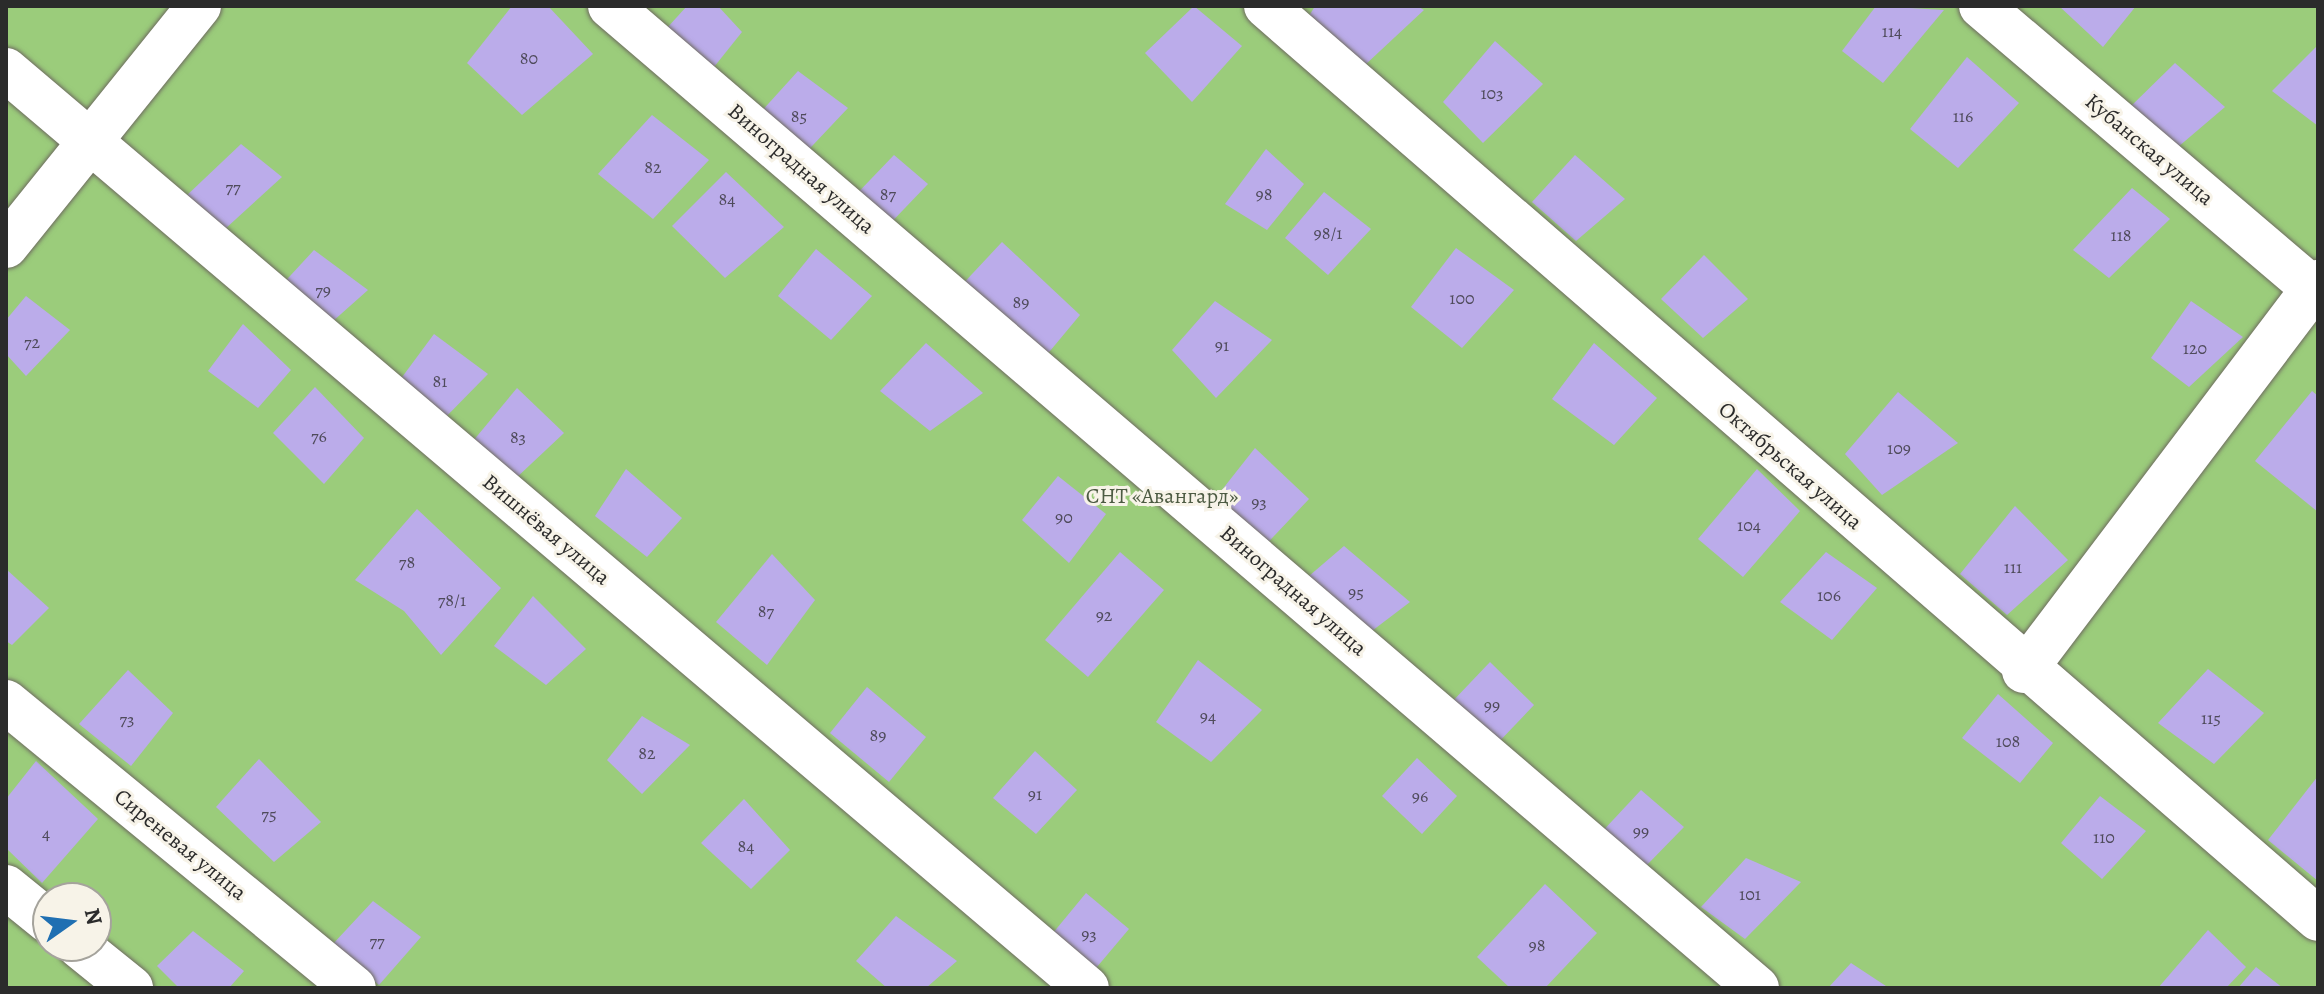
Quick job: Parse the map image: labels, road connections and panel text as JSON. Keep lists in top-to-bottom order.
{
  "streets": {
    "street": [
      "Кубанская улица",
      "Виноградная улица",
      "Октябрьская улица",
      "Вишнёвая улица",
      "Сиреневая улица"
    ]
  },
  "parks": ["СНТ «Авангард»"],
  "house_numbers": [
    "114",
    "80",
    "103",
    "85",
    "116",
    "82",
    "77",
    "87",
    "98",
    "84",
    "98/1",
    "118",
    "79",
    "100",
    "89",
    "72",
    "91",
    "120",
    "81",
    "76",
    "83",
    "109",
    "93",
    "90",
    "104",
    "78",
    "111",
    "95",
    "106",
    "78/1",
    "87",
    "92",
    "99",
    "94",
    "115",
    "73",
    "89",
    "108",
    "82",
    "91",
    "96",
    "75",
    "99",
    "4",
    "110",
    "84",
    "101",
    "93",
    "77",
    "98"
  ],
  "north": "right"
}
